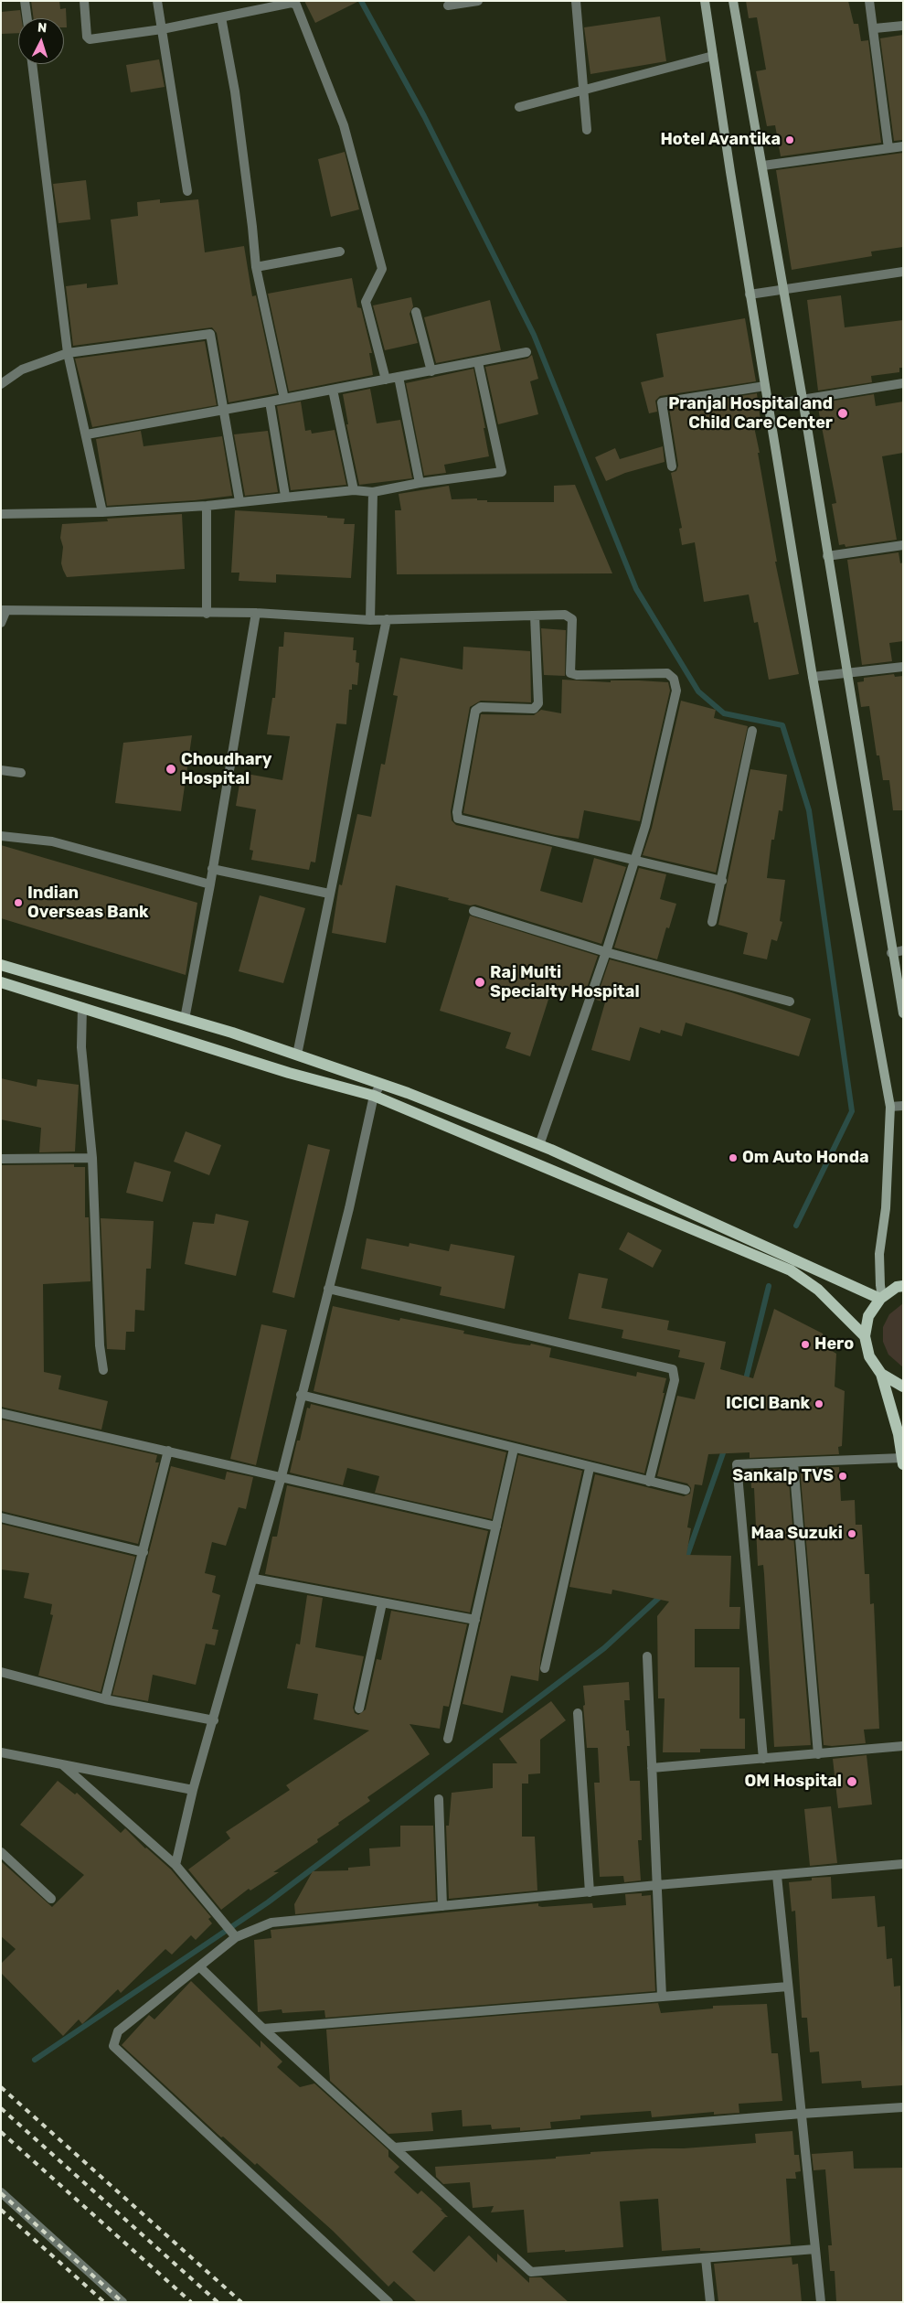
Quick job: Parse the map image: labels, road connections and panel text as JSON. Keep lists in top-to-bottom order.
{
  "places": [
    "Hotel Avantika",
    "Pranjal Hospital and Child Care Center",
    "Choudhary Hospital",
    "Indian Overseas Bank",
    "Raj Multi Specialty Hospital",
    "Om Auto Honda",
    "Hero",
    "ICICI Bank",
    "Sankalp TVS",
    "Maa Suzuki",
    "OM Hospital"
  ],
  "north": "top"
}
